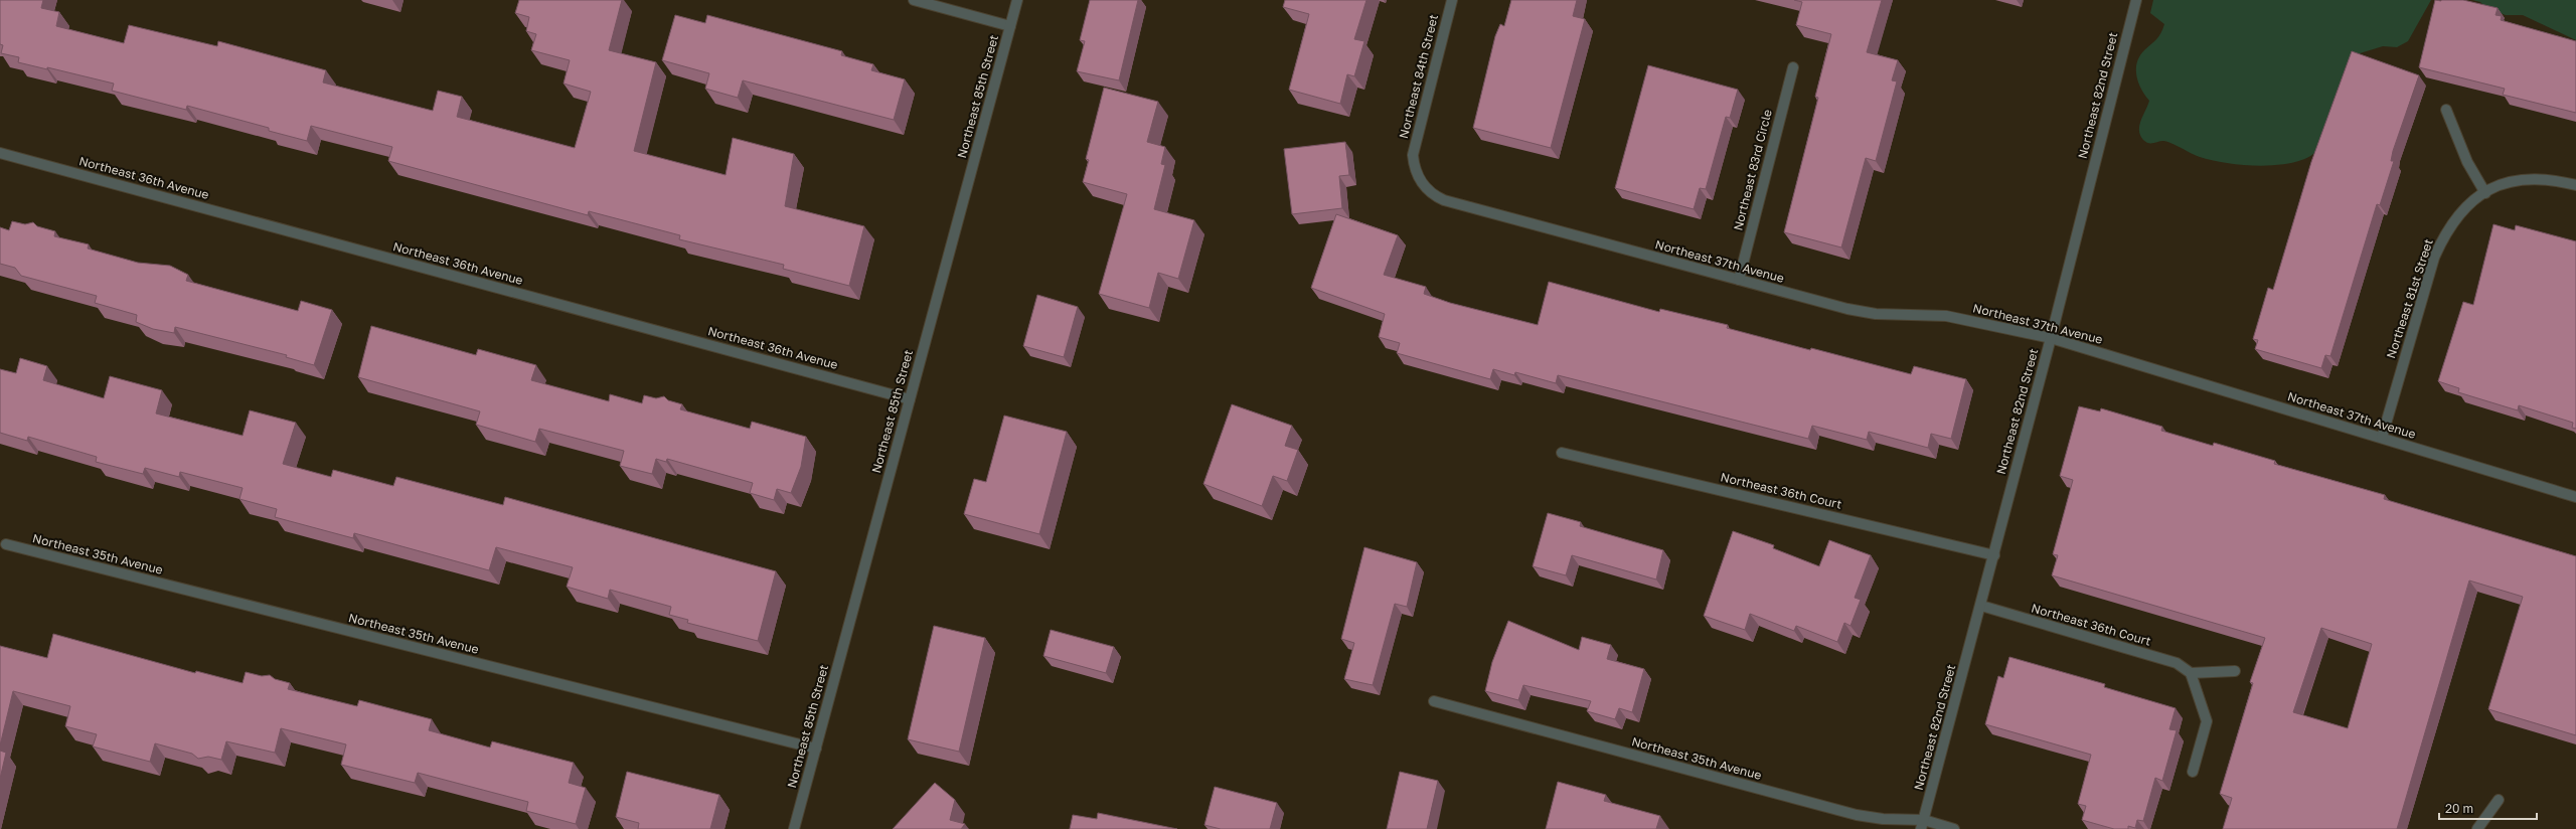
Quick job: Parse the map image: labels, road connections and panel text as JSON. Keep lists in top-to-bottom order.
{
  "streets": {
    "street": [
      "Northeast 84th Street",
      "Northeast 82nd Street",
      "Northeast 85th Street",
      "Northeast 83rd Circle",
      "Northeast 36th Avenue",
      "Northeast 37th Avenue",
      "Northeast 81st Street",
      "Northeast 36th Court",
      "Northeast 35th Avenue"
    ]
  },
  "crossings": [
    ["Northeast 84th Street", "Northeast 37th Avenue"],
    ["Northeast 82nd Street", "Northeast 37th Avenue"],
    ["Northeast 82nd Street", "Northeast 36th Court"],
    ["Northeast 82nd Street", "Northeast 35th Avenue"],
    ["Northeast 85th Street", "Northeast 36th Avenue"],
    ["Northeast 85th Street", "Northeast 35th Avenue"],
    ["Northeast 83rd Circle", "Northeast 37th Avenue"],
    ["Northeast 37th Avenue", "Northeast 81st Street"]
  ],
  "scale_bar": "20 m"
}
